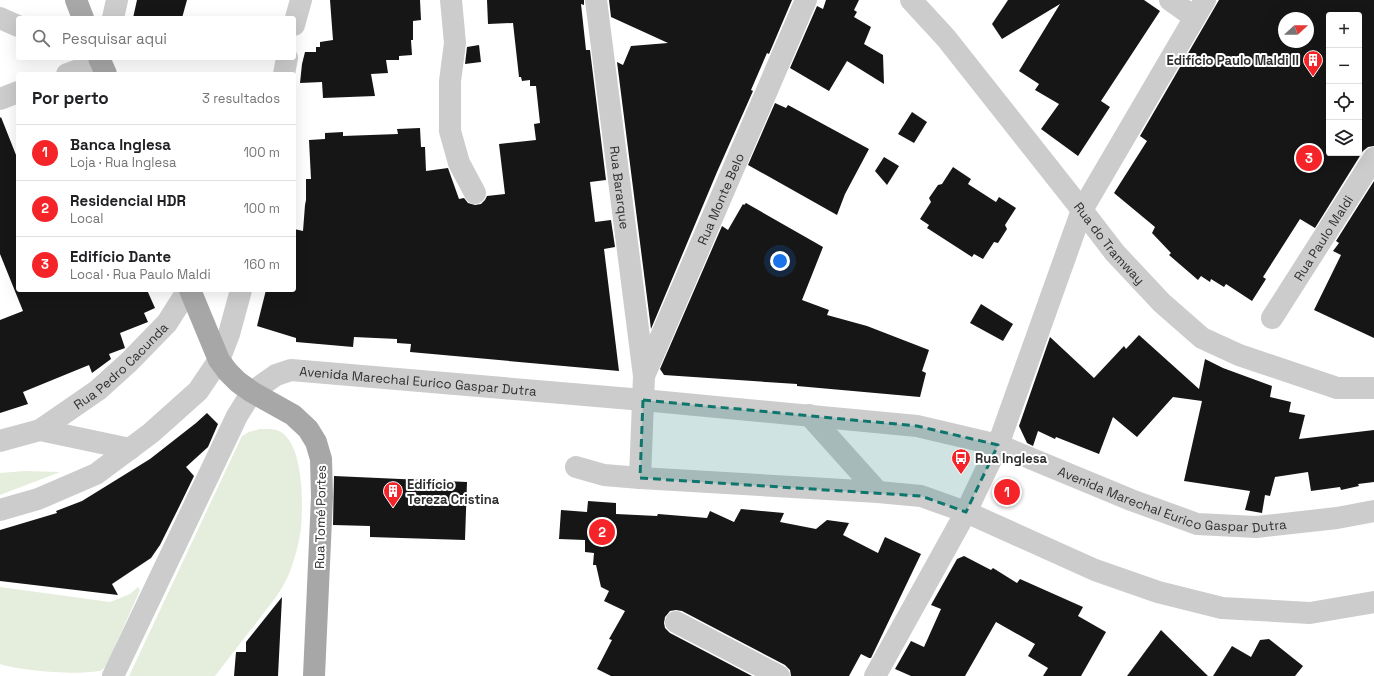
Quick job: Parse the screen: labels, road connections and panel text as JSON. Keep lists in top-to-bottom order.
{
  "streets": {
    "main road": ["Rua Tomé Portes"],
    "street": [
      "Rua Bararque",
      "Rua Monte Belo",
      "Rua Paulo Maldi",
      "Rua do Tramway",
      "Rua Pedro Cacunda",
      "Avenida Marechal Eurico Gaspar Dutra"
    ]
  },
  "crossings": [
    ["Rua Bararque", "Rua Monte Belo"],
    ["Rua Monte Belo", "Avenida Marechal Eurico Gaspar Dutra"],
    ["Avenida Marechal Eurico Gaspar Dutra", "Rua Tomé Portes"]
  ],
  "places": {
    "building": ["Edifício Paulo Maldi II", "Edifício Tereza Cristina"],
    "bus stop": ["Rua Inglesa"]
  },
  "north": "right",
  "page": {
    "map_buttons": ["+", "−"],
    "search": "Pesquisar aqui",
    "heading": ["Por perto", "3 resultados"],
    "list": [
      {
        "mark": "1",
        "name": "Banca Inglesa",
        "note": "Loja · Rua Inglesa",
        "value": "100 m"
      },
      {
        "mark": "2",
        "name": "Residencial HDR",
        "note": "Local",
        "value": "100 m"
      },
      {
        "mark": "3",
        "name": "Edifício Dante",
        "note": "Local · Rua Paulo Maldi",
        "value": "160 m"
      }
    ],
    "pins": ["3", "1", "2"]
  }
}
